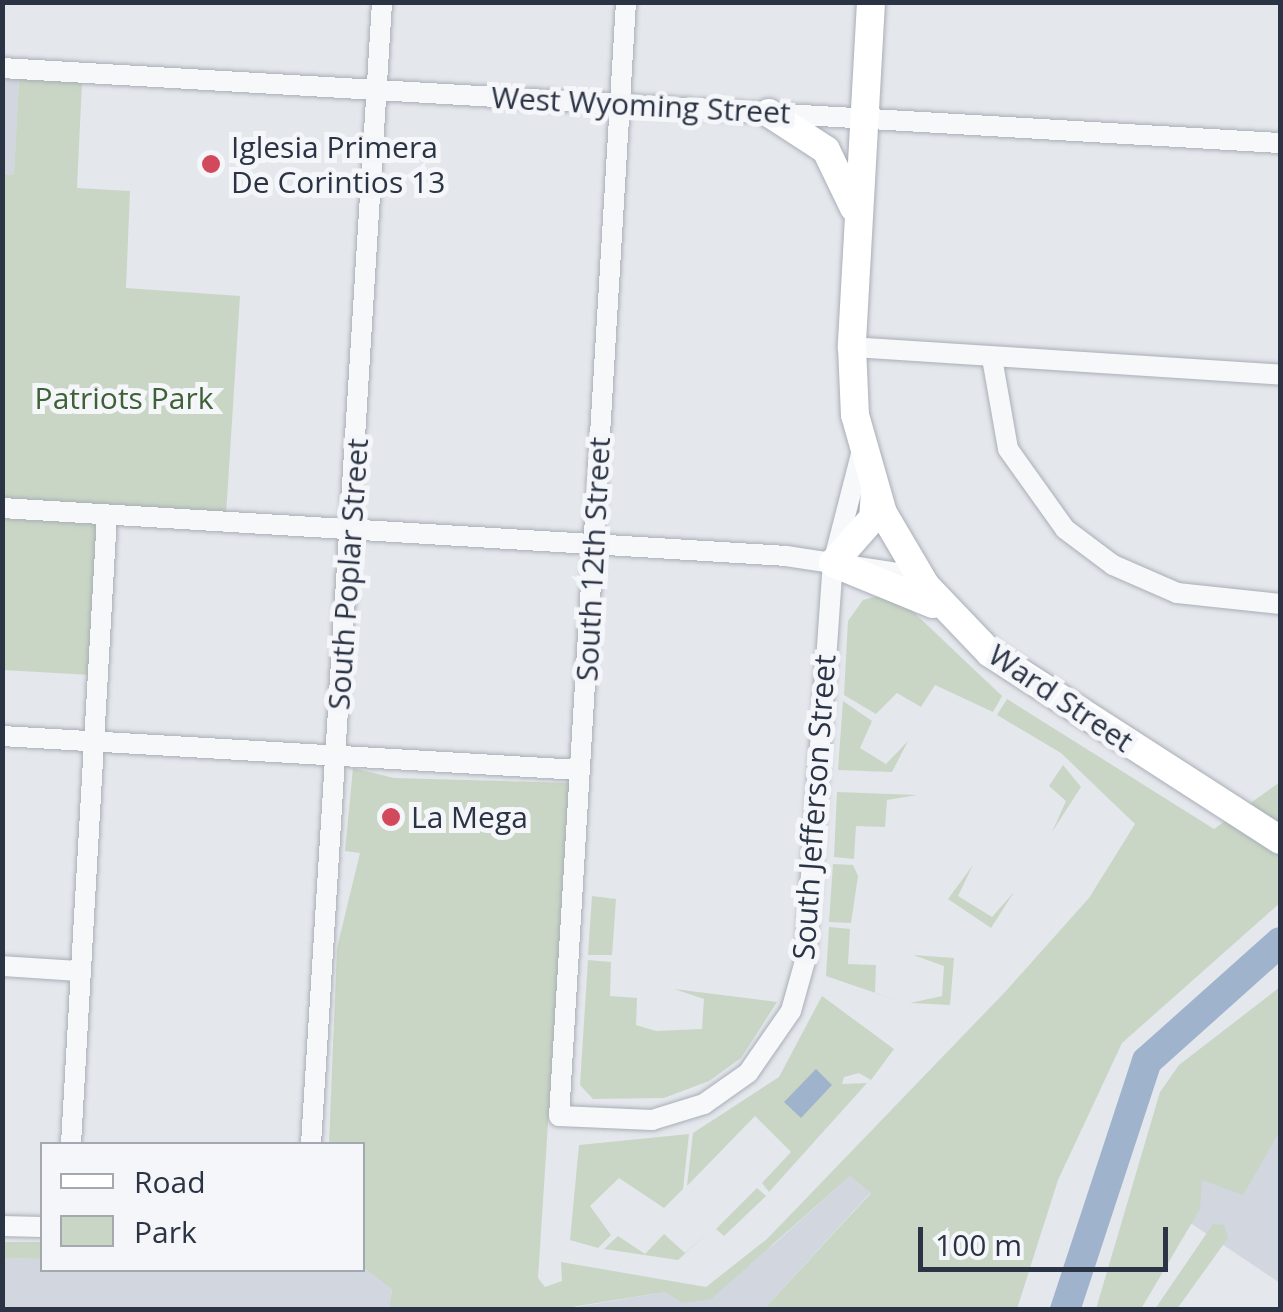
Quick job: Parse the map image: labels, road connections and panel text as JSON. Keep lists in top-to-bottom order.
{
  "streets": {
    "main road": ["Ward Street"],
    "street": [
      "West Wyoming Street",
      "South 12th Street",
      "South Poplar Street",
      "South Jefferson Street"
    ]
  },
  "crossings": [
    ["West Wyoming Street", "South 12th Street"],
    ["West Wyoming Street", "South Poplar Street"],
    ["South 12th Street", "South Jefferson Street"]
  ],
  "parks": ["Patriots Park"],
  "places": ["Iglesia Primera De Corintios 13", "La Mega"],
  "legend": ["Road", "Park"],
  "scale_bar": "100 m"
}
